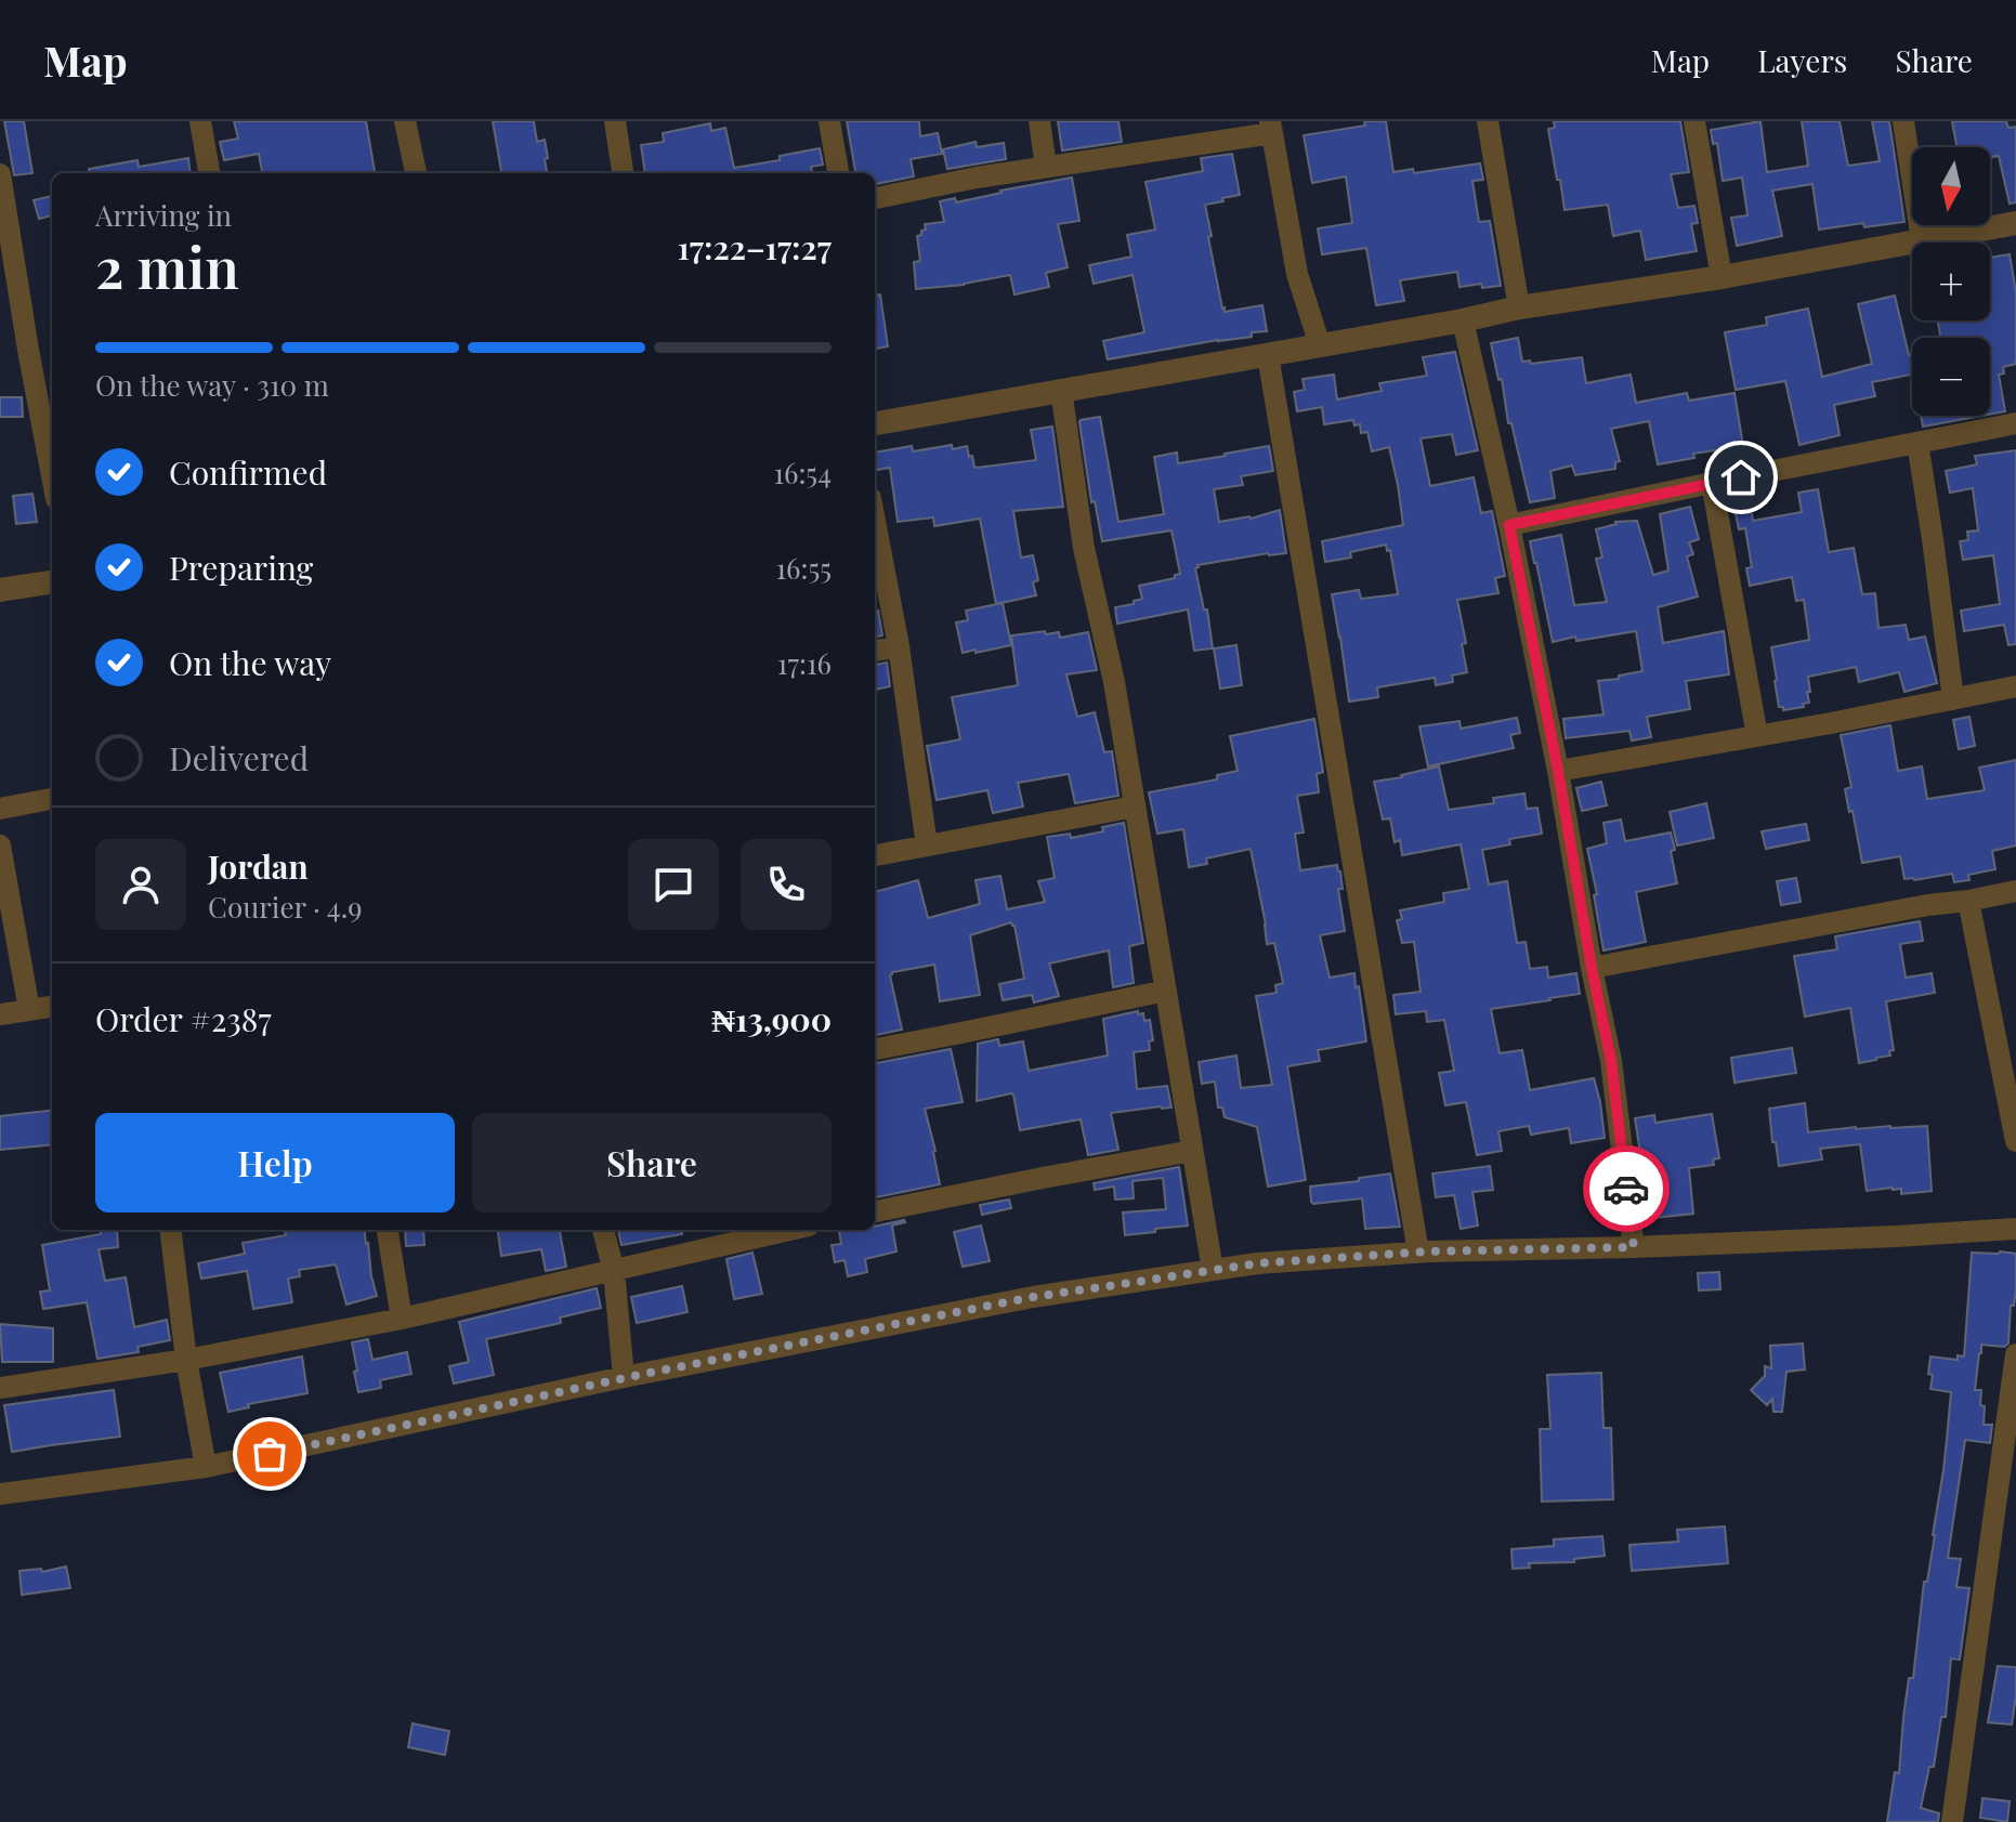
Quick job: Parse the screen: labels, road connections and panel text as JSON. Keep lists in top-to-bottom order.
{
  "north": "bottom",
  "page": {
    "header": "Map",
    "nav": ["Map", "Layers", "Share"],
    "map_buttons": ["+", "−"],
    "heading": ["2 min", "Arriving in", "17:22–17:27"],
    "panel": [
      "Jordan",
      "Courier · 4.9",
      "Order #2387",
      "₦13,900"
    ],
    "bar": "On the way · 310 m",
    "list": [
      ["Confirmed", "16:54"],
      ["Preparing", "16:55"],
      ["On the way", "17:16"],
      "Delivered"
    ],
    "buttons": ["Help", "Share"]
  }
}
